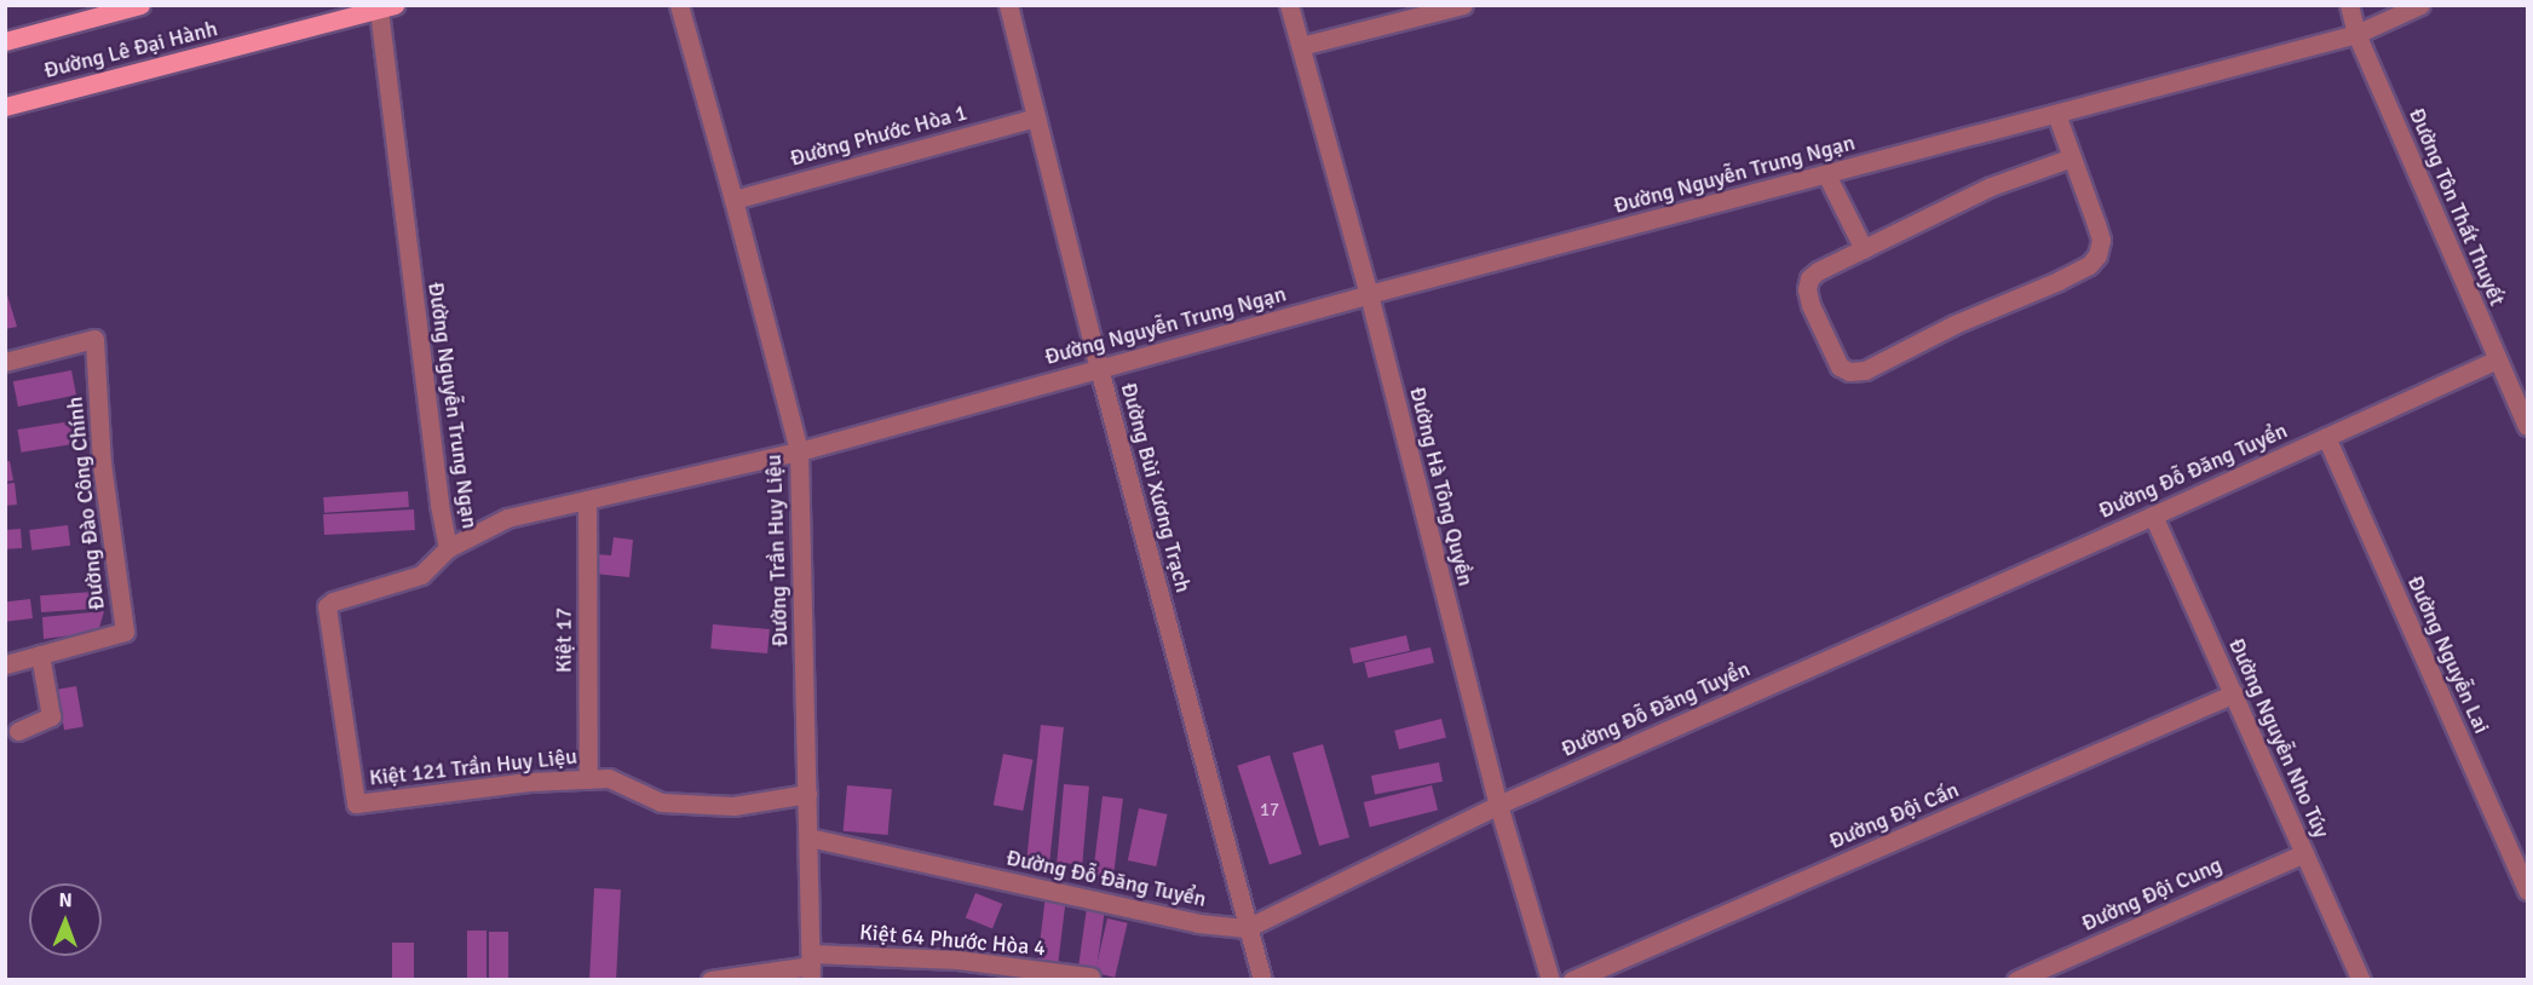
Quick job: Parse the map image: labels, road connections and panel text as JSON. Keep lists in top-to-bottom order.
{
  "streets": {
    "main road": ["Đường Lê Đại Hành"],
    "street": [
      "Đường Phước Hòa 1",
      "Đường Nguyễn Trung Ngạn",
      "Đường Tôn Thất Thuyết",
      "Đường Đỗ Đăng Tuyển",
      "Đường Hà Tông Quyền",
      "Đường Bùi Xương Trạch",
      "Đường Đào Công Chính",
      "Đường Trần Huy Liệu",
      "Kiệt 17",
      "Đường Nguyễn Lai",
      "Đường Nguyễn Nho Túy",
      "Kiệt 121 Trần Huy Liệu",
      "Đường Đội Cấn",
      "Đường Đội Cung",
      "Kiệt 64 Phước Hòa 4"
    ]
  },
  "crossings": [
    ["Đường Lê Đại Hành", "Đường Nguyễn Trung Ngạn"],
    ["Đường Phước Hòa 1", "Đường Bùi Xương Trạch"],
    ["Đường Phước Hòa 1", "Đường Trần Huy Liệu"],
    ["Đường Nguyễn Trung Ngạn", "Đường Tôn Thất Thuyết"],
    ["Đường Nguyễn Trung Ngạn", "Đường Hà Tông Quyền"],
    ["Đường Nguyễn Trung Ngạn", "Đường Bùi Xương Trạch"],
    ["Đường Nguyễn Trung Ngạn", "Đường Trần Huy Liệu"],
    ["Đường Nguyễn Trung Ngạn", "Kiệt 17"],
    ["Đường Nguyễn Trung Ngạn", "Kiệt 121 Trần Huy Liệu"],
    ["Đường Tôn Thất Thuyết", "Đường Đỗ Đăng Tuyển"],
    ["Đường Đỗ Đăng Tuyển", "Đường Hà Tông Quyền"],
    ["Đường Đỗ Đăng Tuyển", "Đường Bùi Xương Trạch"],
    ["Đường Đỗ Đăng Tuyển", "Đường Trần Huy Liệu"],
    ["Đường Đỗ Đăng Tuyển", "Đường Nguyễn Lai"],
    ["Đường Đỗ Đăng Tuyển", "Đường Nguyễn Nho Túy"],
    ["Đường Trần Huy Liệu", "Kiệt 121 Trần Huy Liệu"],
    ["Đường Trần Huy Liệu", "Kiệt 64 Phước Hòa 4"],
    ["Kiệt 17", "Kiệt 121 Trần Huy Liệu"],
    ["Đường Nguyễn Nho Túy", "Đường Đội Cấn"],
    ["Đường Nguyễn Nho Túy", "Đường Đội Cung"]
  ],
  "house_numbers": ["17"],
  "north": "top"
}
